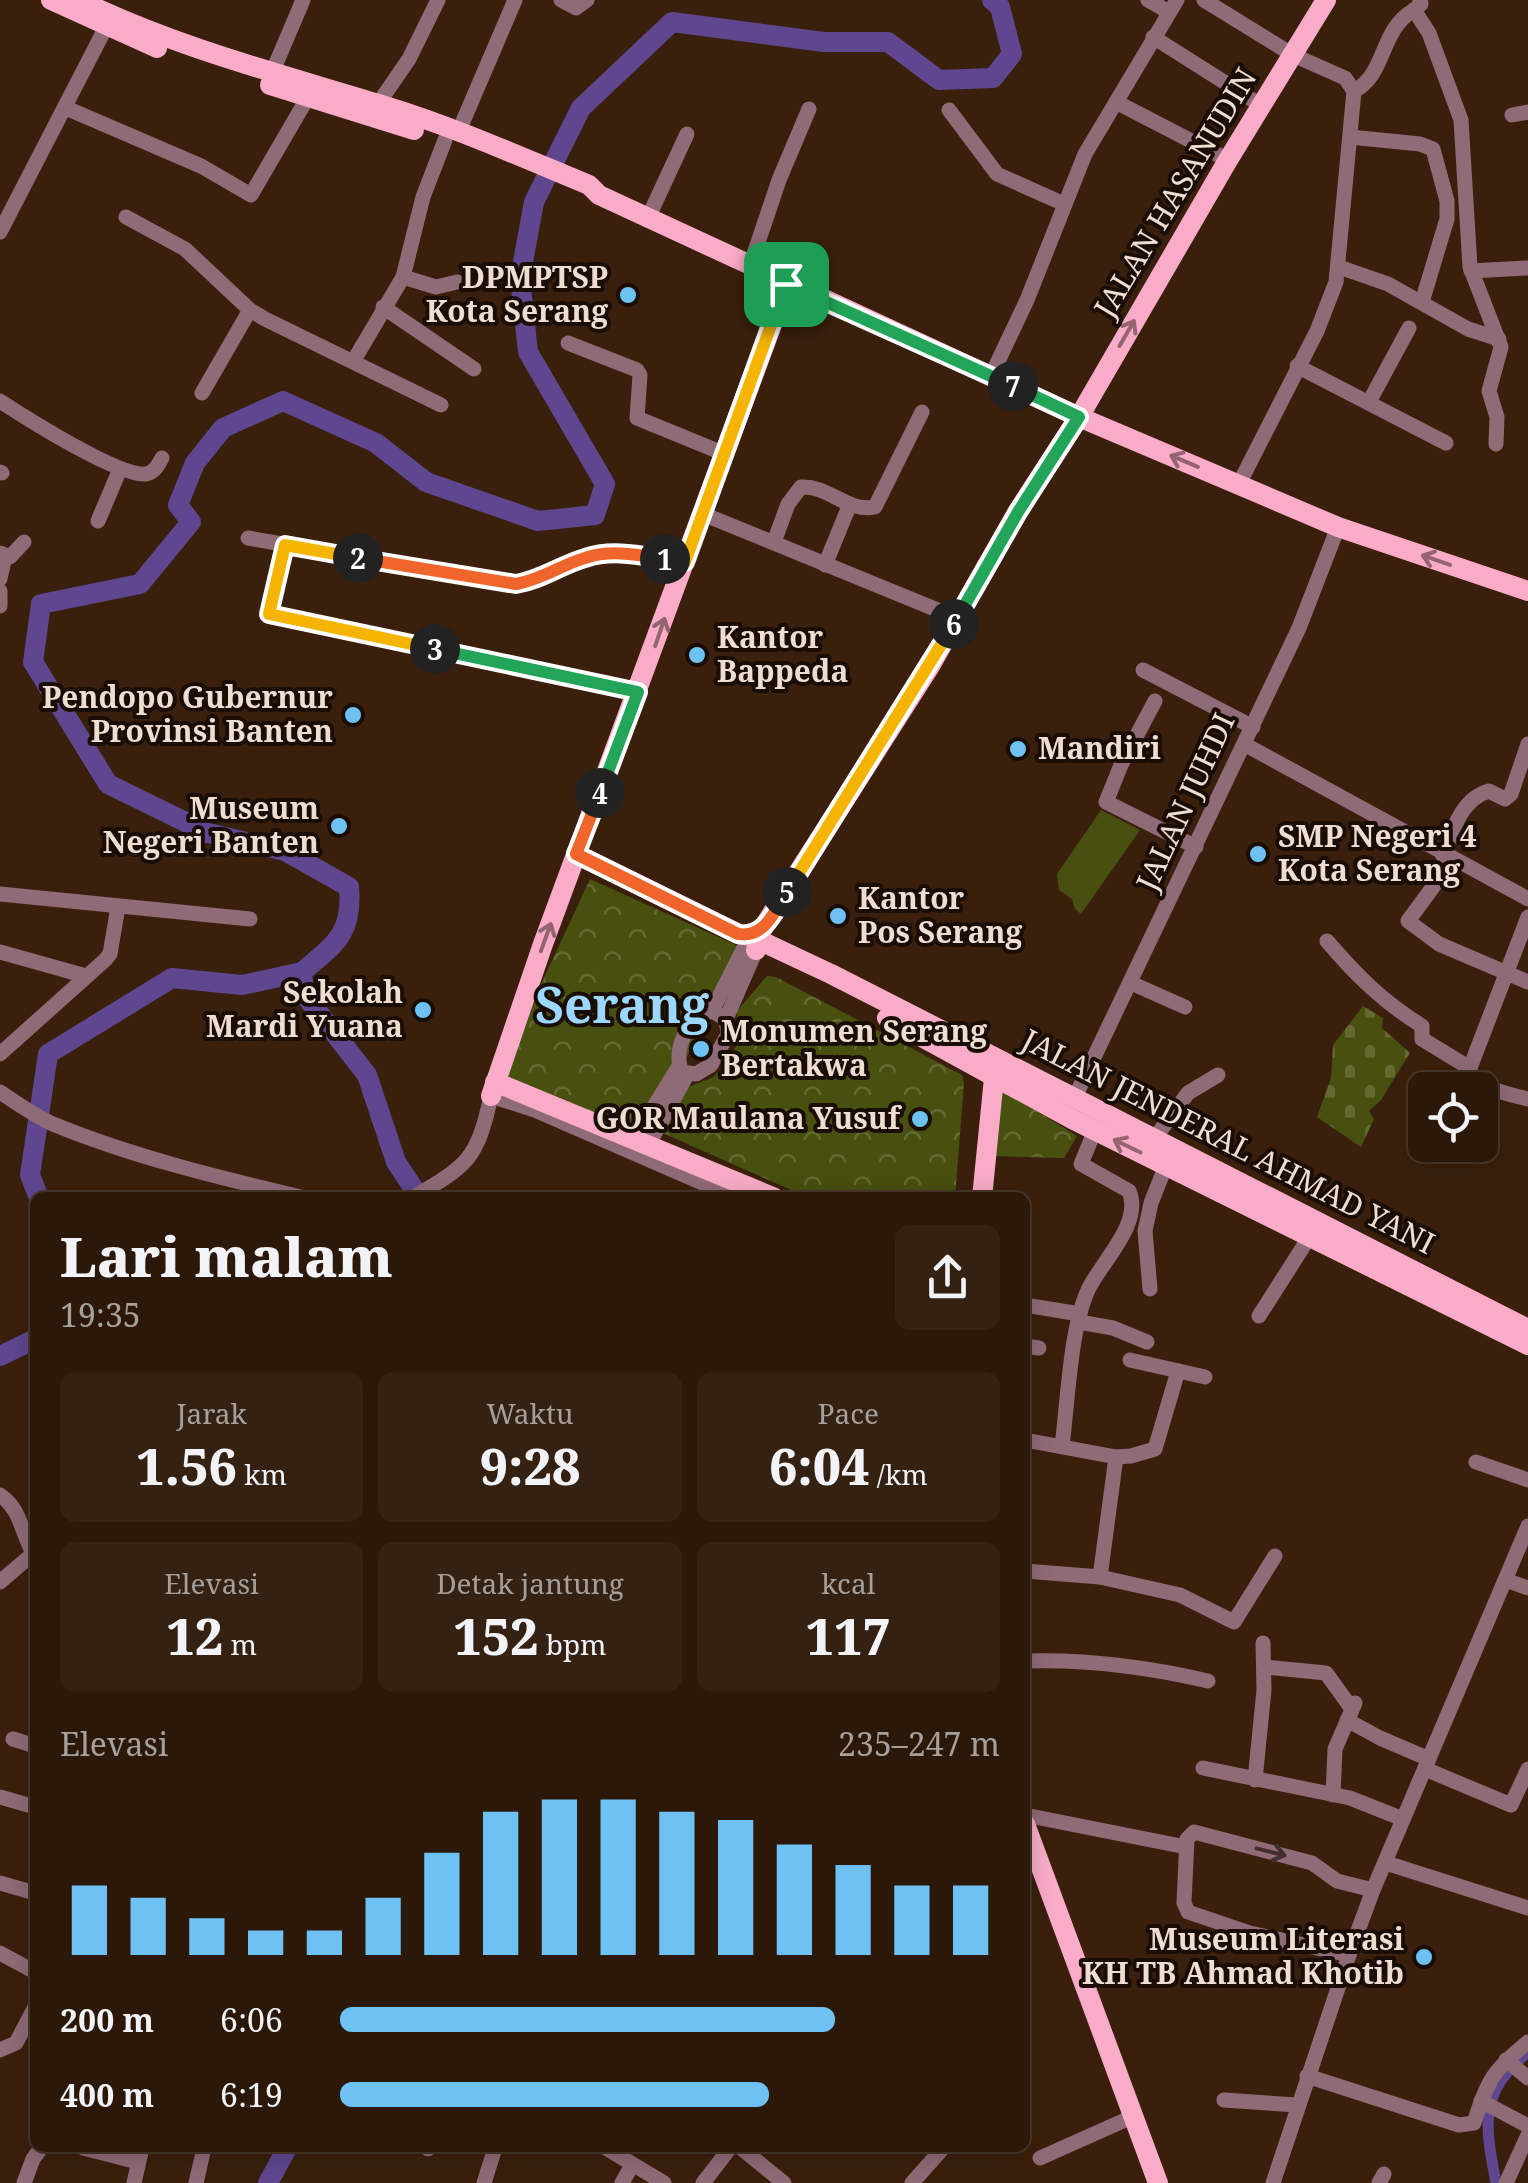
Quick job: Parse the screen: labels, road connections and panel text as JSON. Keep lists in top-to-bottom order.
{
  "streets": {
    "main road": ["JALAN HASANUDIN", "JALAN JENDERAL AHMAD YANI"],
    "street": ["JALAN JUHDI"]
  },
  "crossings": [
    ["JALAN HASANUDIN", "JALAN JENDERAL AHMAD YANI"],
    ["JALAN JUHDI", "JALAN JENDERAL AHMAD YANI"]
  ],
  "districts": ["Serang"],
  "places": [
    "DPMPTSP Kota Serang",
    "Kantor Bappeda",
    "Pendopo Gubernur Provinsi Banten",
    "Mandiri",
    "Museum Negeri Banten",
    "SMP Negeri 4 Kota Serang",
    "Kantor Pos Serang",
    "Sekolah Mardi Yuana",
    "Monumen Serang Bertakwa",
    "GOR Maulana Yusuf",
    "Museum Literasi KH TB Ahmad Khotib"
  ],
  "page": {
    "pins": [
      "7",
      "2",
      "1",
      "6",
      "3",
      "4",
      "5"
    ],
    "heading": ["Lari malam", "19:35"],
    "stats": [
      ["Jarak", "1.56 km"],
      ["Waktu", "9:28"],
      ["Pace", "6:04 /km"],
      ["Elevasi", "12 m"],
      ["Detak jantung", "152 bpm"],
      ["kcal", "117"]
    ],
    "chart": ["Elevasi", "235–247 m"],
    "list": [
      {
        "name": "200 m",
        "note": "6:06"
      },
      {
        "name": "400 m",
        "note": "6:19"
      }
    ]
  }
}
